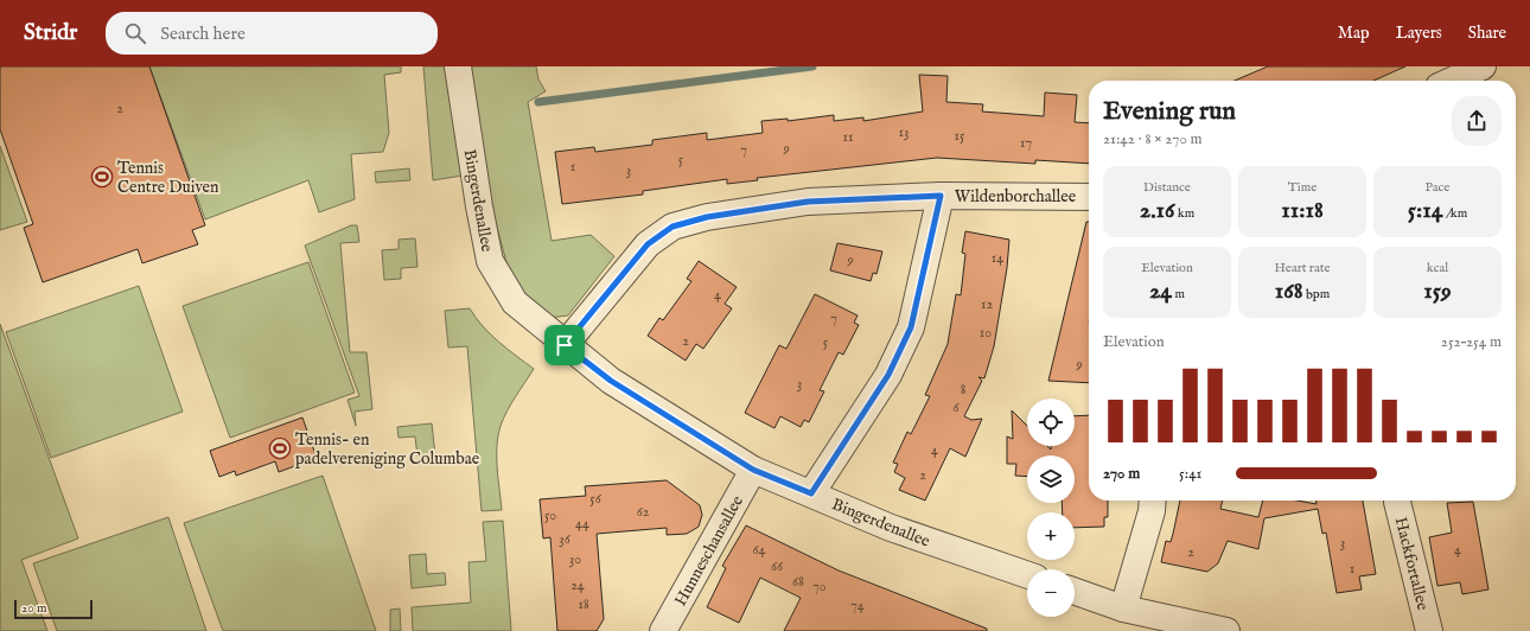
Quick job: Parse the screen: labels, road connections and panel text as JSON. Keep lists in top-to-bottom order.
{
  "streets": {
    "street": [
      "Wildenborchallee",
      "Bingerdenallee",
      "Hunneschansallee",
      "Hackfortallee"
    ]
  },
  "crossings": [
    ["Wildenborchallee", "Bingerdenallee"],
    ["Bingerdenallee", "Hunneschansallee"]
  ],
  "places": {
    "sports": ["Tennis Centre Duiven", "Tennis- en padelvereniging Columbae"]
  },
  "house_numbers": [
    "2",
    "13",
    "15",
    "11",
    "17",
    "9",
    "7",
    "5",
    "1",
    "3",
    "14",
    "9",
    "4",
    "12",
    "7",
    "10",
    "2",
    "5",
    "9",
    "3",
    "8",
    "6",
    "4",
    "2",
    "56",
    "62",
    "50",
    "44",
    "36",
    "3",
    "64",
    "4",
    "2",
    "30",
    "66",
    "1",
    "68",
    "24",
    "70",
    "18",
    "74"
  ],
  "scale_bar": "20 m",
  "page": {
    "header": "Stridr",
    "search": "Search here",
    "nav": ["Map", "Layers", "Share"],
    "heading": ["Evening run", "21:42 · 8 × 270 m"],
    "stats": [
      ["Distance", "2.16 km"],
      ["Time", "11:18"],
      ["Pace", "5:14 /km"],
      ["Elevation", "24 m"],
      ["Heart rate", "168 bpm"],
      ["kcal", "159"]
    ],
    "chart": ["Elevation", "252–254 m"],
    "map_buttons": ["+", "−"],
    "list": [
      {
        "name": "270 m",
        "note": "5:41"
      }
    ],
    "scale": "20 m"
  }
}
